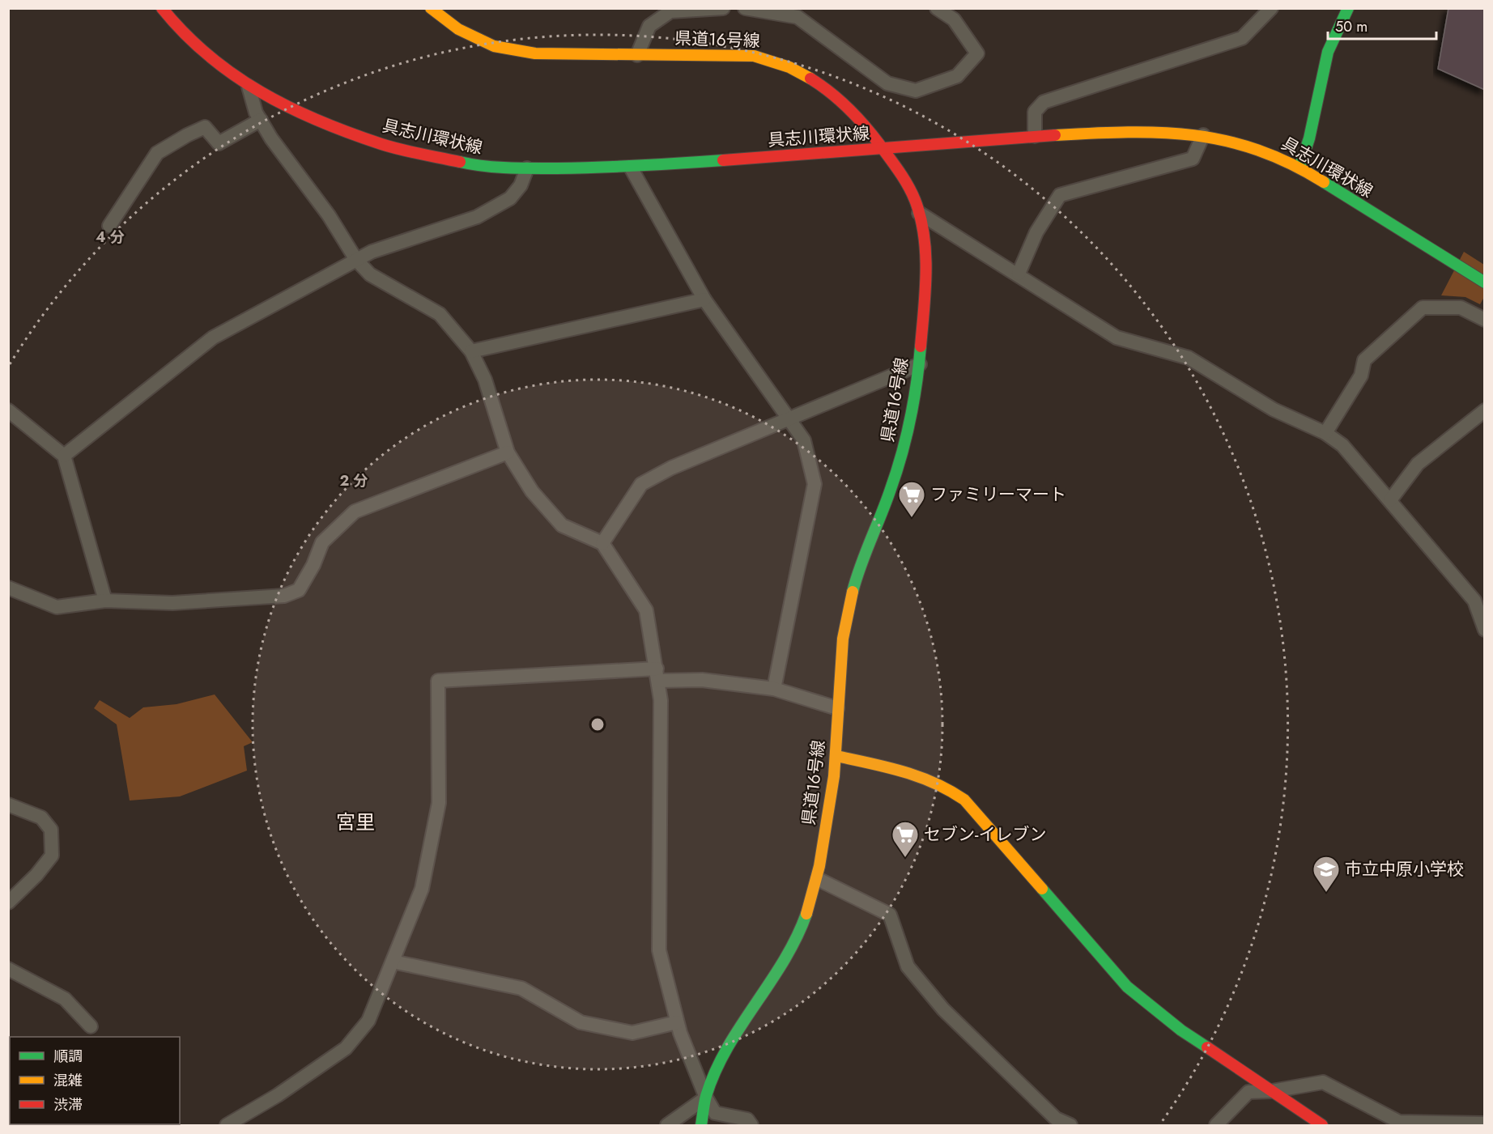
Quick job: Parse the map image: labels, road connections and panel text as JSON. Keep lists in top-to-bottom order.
{
  "streets": {
    "main road": ["県道16号線", "具志川環状線"]
  },
  "crossings": [
    ["県道16号線", "具志川環状線"]
  ],
  "districts": ["宮里"],
  "places": {
    "supermarket": ["ファミリーマート", "セブン-イレブン"],
    "school or university": ["市立中原小学校"]
  },
  "legend": ["順調", "混雑", "渋滞"],
  "scale_bar": "50 m",
  "rings": ["4 分", "2 分"]
}
